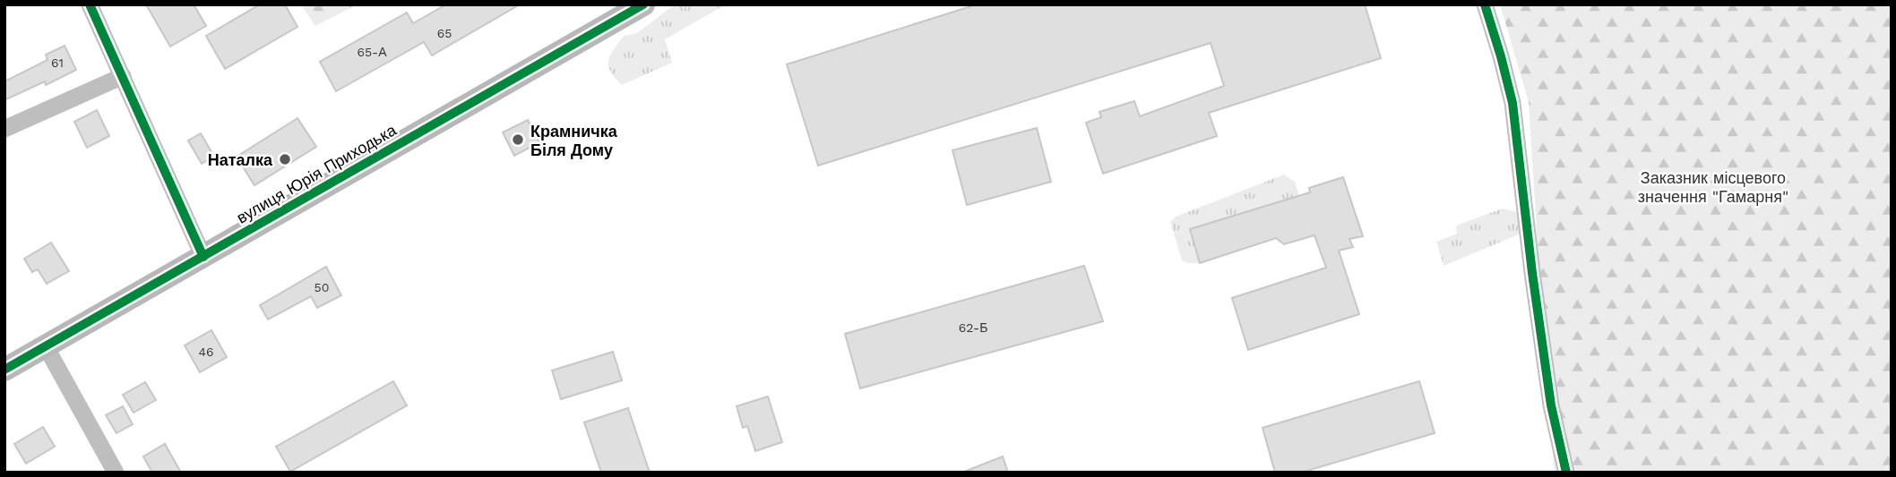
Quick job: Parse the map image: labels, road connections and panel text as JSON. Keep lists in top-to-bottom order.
{
  "streets": {
    "street": ["вулиця Юрія Приходька"]
  },
  "parks": ["Заказник місцевого значення \"Гамарня\""],
  "places": ["Крамничка Біля Дому", "Наталка"],
  "house_numbers": [
    "65",
    "65-А",
    "61",
    "50",
    "62-Б",
    "46"
  ]
}
